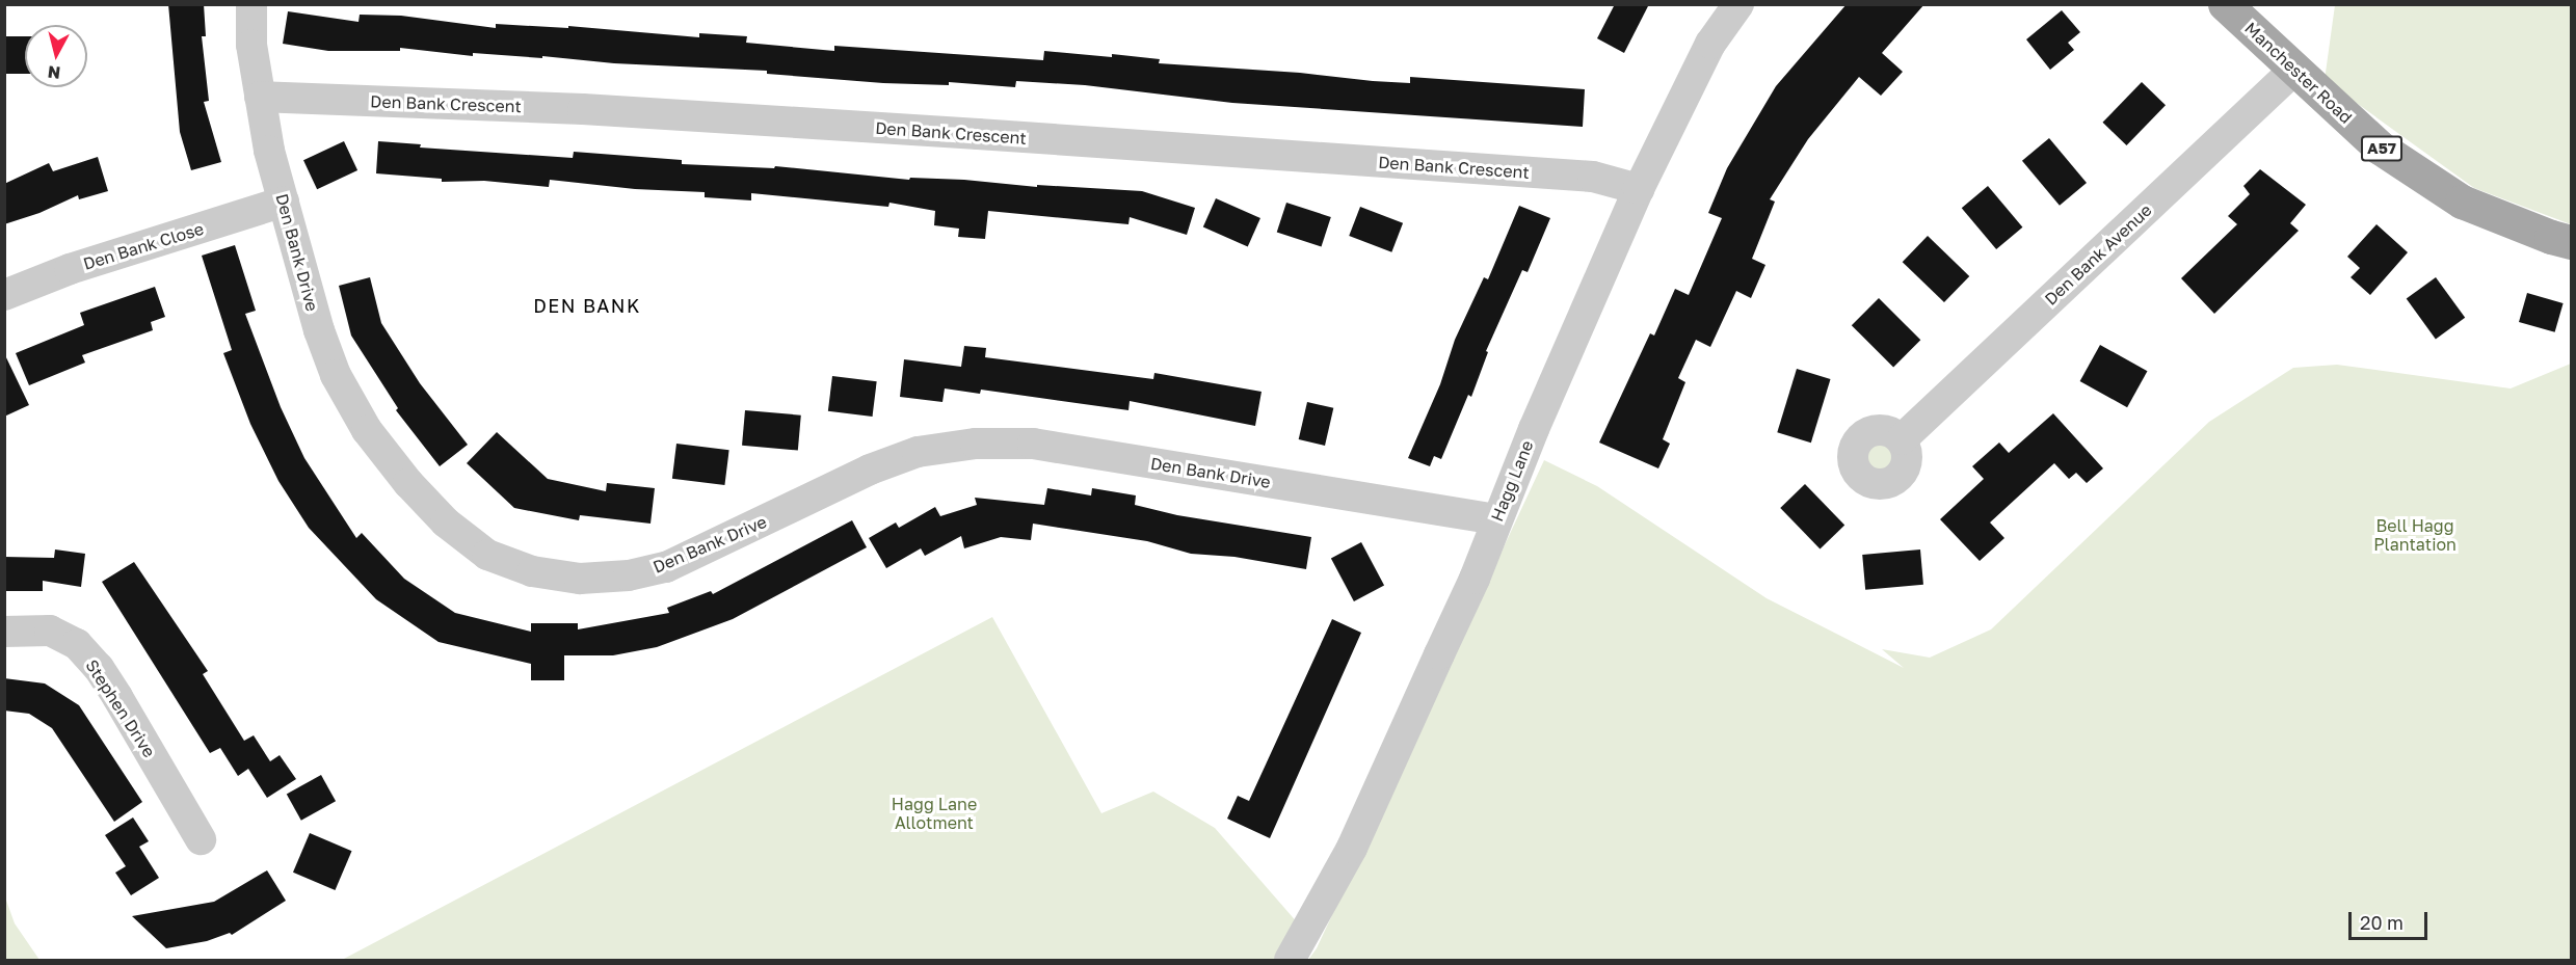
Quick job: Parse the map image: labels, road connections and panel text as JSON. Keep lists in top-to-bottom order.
{
  "streets": {
    "main road": ["Manchester Road", "A57"],
    "street": [
      "Den Bank Crescent",
      "Den Bank Close",
      "Den Bank Drive",
      "Den Bank Avenue",
      "Hagg Lane",
      "Stephen Drive"
    ]
  },
  "crossings": [
    ["Manchester Road", "Den Bank Avenue"],
    ["Den Bank Crescent", "Den Bank Drive"],
    ["Den Bank Crescent", "Hagg Lane"],
    ["Den Bank Close", "Den Bank Drive"],
    ["Den Bank Drive", "Hagg Lane"]
  ],
  "districts": ["DEN BANK"],
  "parks": ["Bell Hagg Plantation", "Hagg Lane Allotment"],
  "scale_bar": "20 m",
  "north": "bottom"
}
